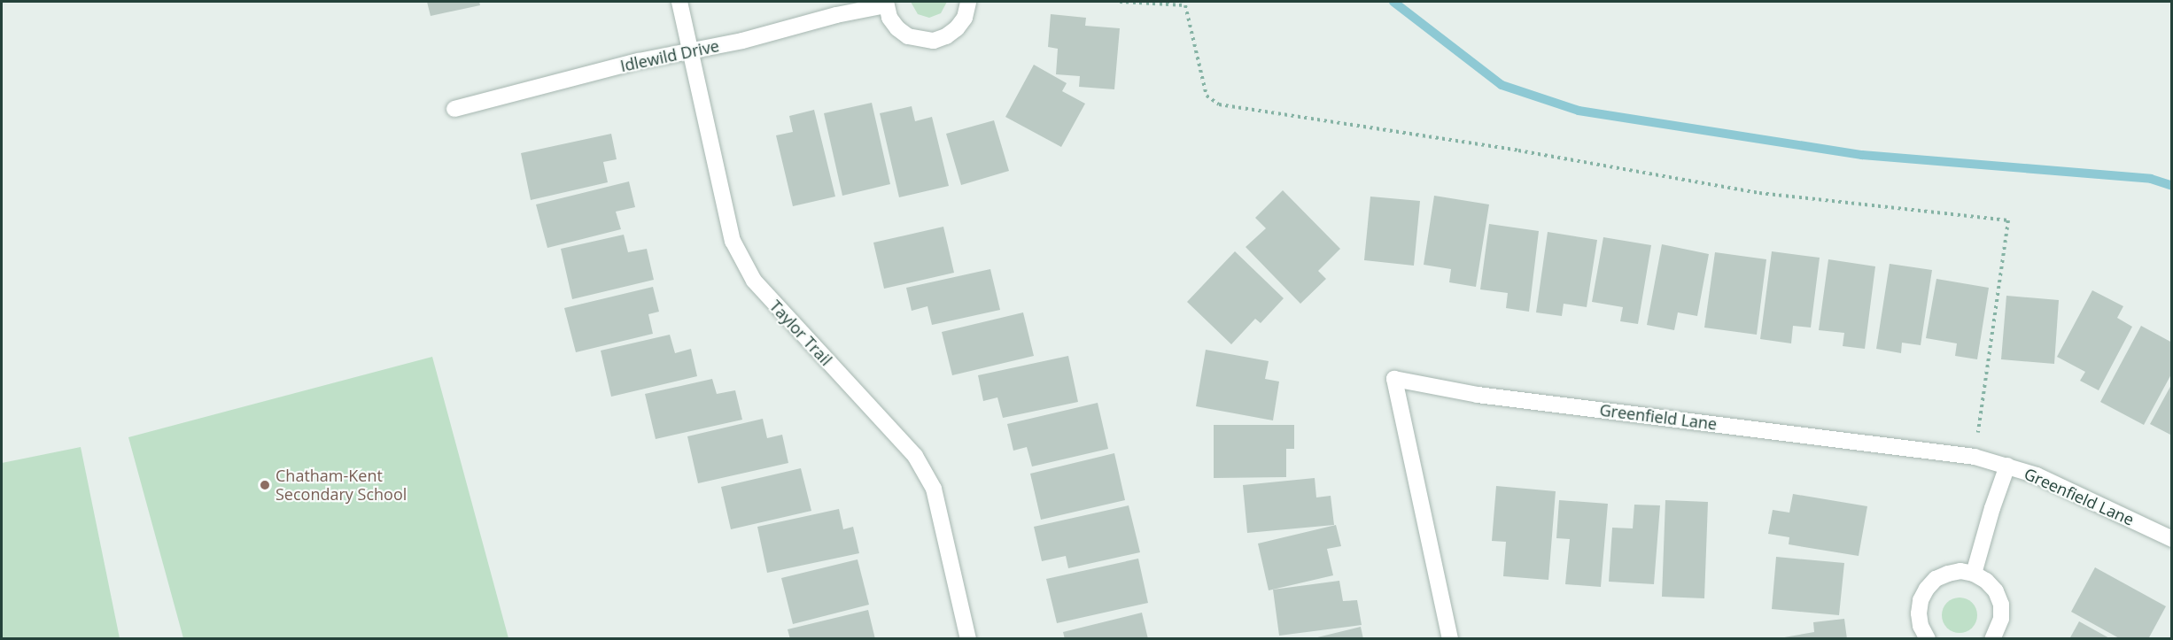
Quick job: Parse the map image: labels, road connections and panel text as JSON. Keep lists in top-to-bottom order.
{
  "streets": {
    "street": ["Idlewild Drive", "Taylor Trail", "Greenfield Lane"]
  },
  "crossings": [
    ["Idlewild Drive", "Taylor Trail"]
  ],
  "places": ["Chatham-Kent Secondary School"]
}
